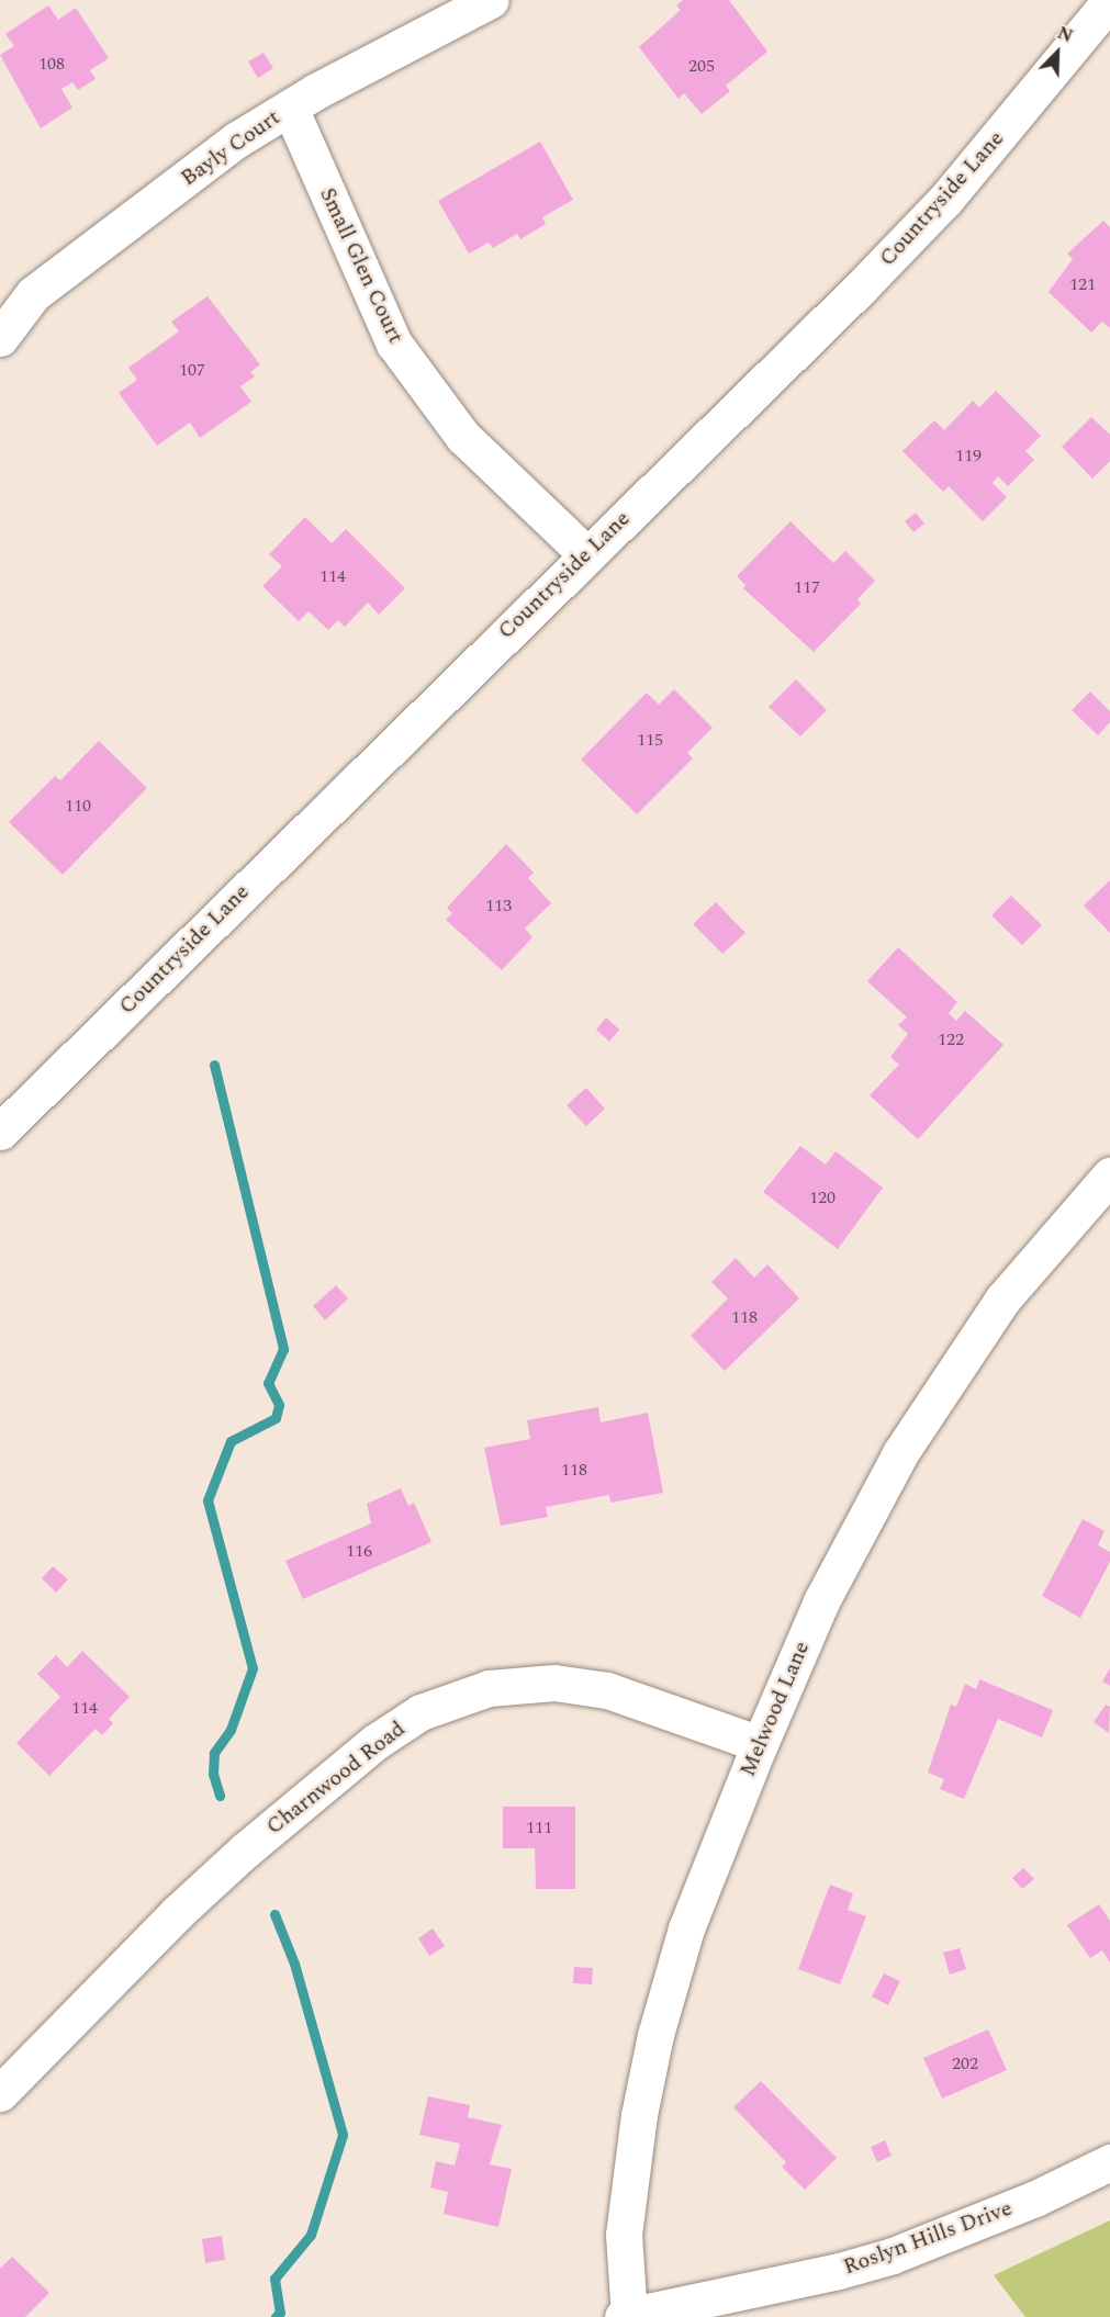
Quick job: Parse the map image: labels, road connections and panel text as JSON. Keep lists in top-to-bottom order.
{
  "streets": {
    "street": [
      "Bayly Court",
      "Countryside Lane",
      "Small Glen Court",
      "Melwood Lane",
      "Charnwood Road",
      "Roslyn Hills Drive"
    ]
  },
  "crossings": [
    ["Bayly Court", "Small Glen Court"],
    ["Countryside Lane", "Small Glen Court"],
    ["Melwood Lane", "Charnwood Road"],
    ["Melwood Lane", "Roslyn Hills Drive"]
  ],
  "house_numbers": [
    "108",
    "205",
    "121",
    "107",
    "119",
    "114",
    "117",
    "115",
    "110",
    "113",
    "122",
    "120",
    "118",
    "118",
    "116",
    "114",
    "111",
    "202"
  ],
  "north": "top right"
}
